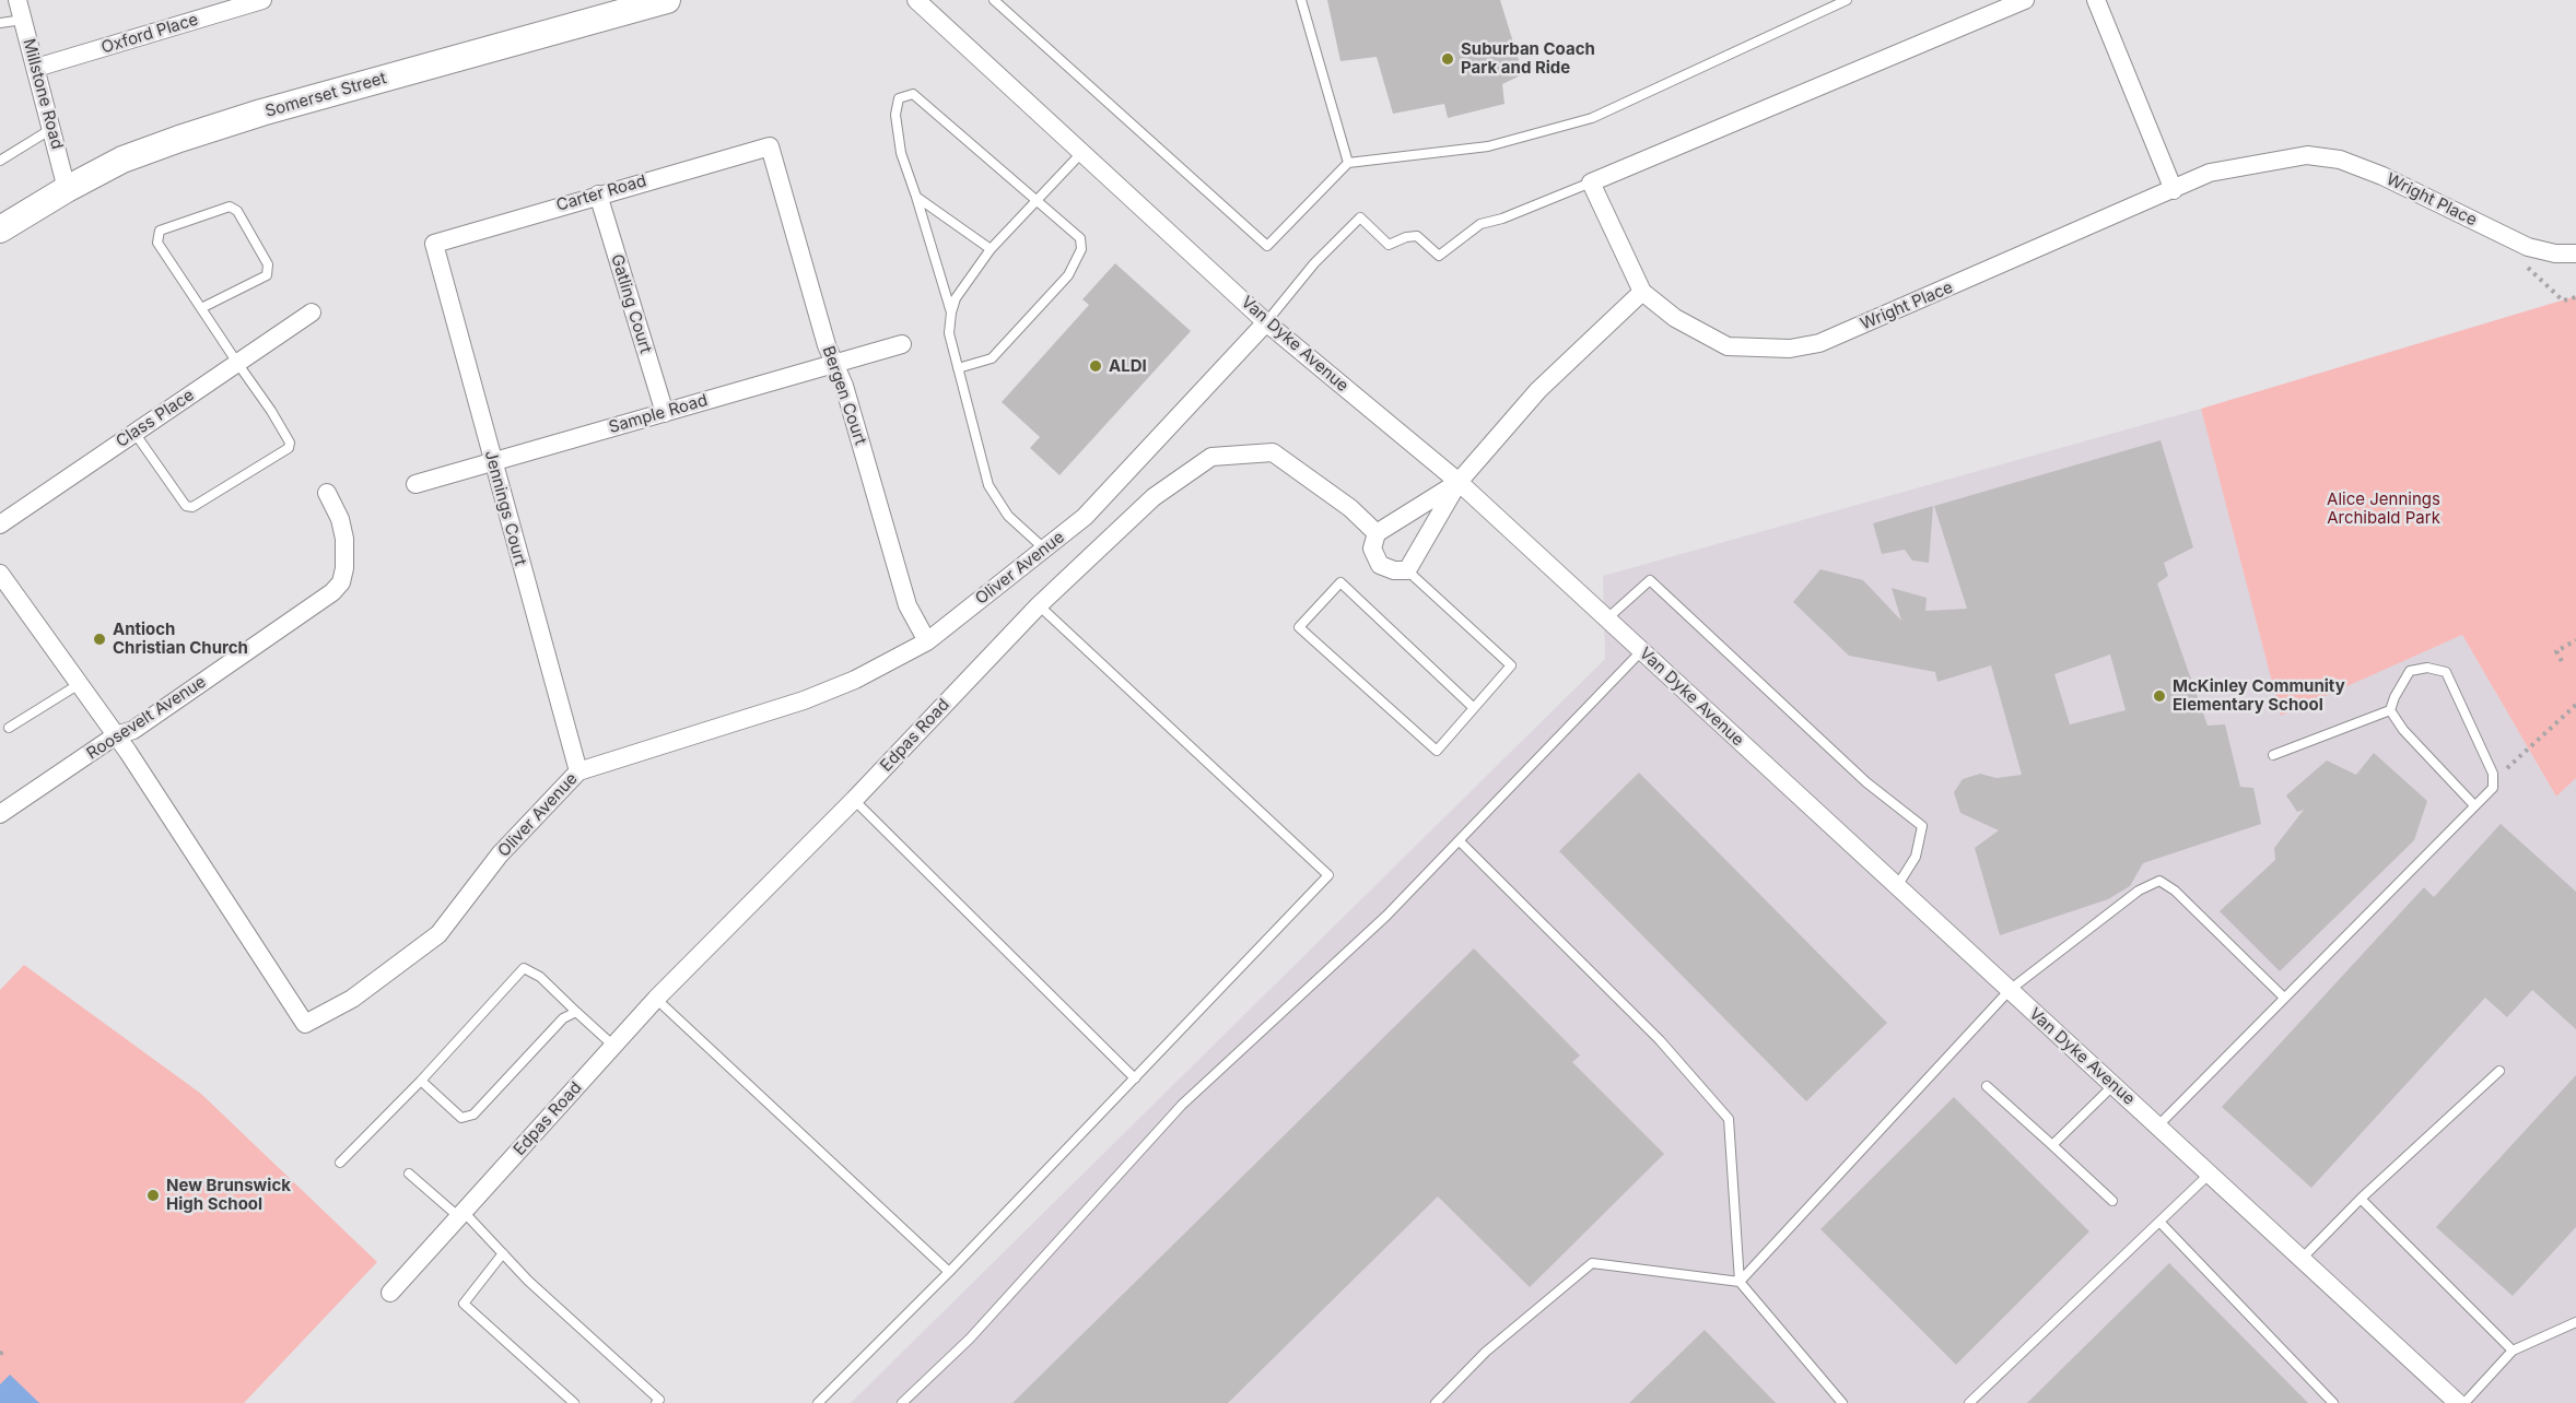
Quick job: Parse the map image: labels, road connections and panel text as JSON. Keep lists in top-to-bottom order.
{
  "streets": {
    "main road": ["Somerset Street"],
    "street": [
      "Oxford Place",
      "Millstone Road",
      "Carter Road",
      "Wright Place",
      "Gatling Court",
      "Van Dyke Avenue",
      "Bergen Court",
      "Sample Road",
      "Class Place",
      "Jennings Court",
      "Oliver Avenue",
      "Roosevelt Avenue",
      "Edpas Road"
    ]
  },
  "crossings": [
    ["Oxford Place", "Millstone Road"],
    ["Millstone Road", "Somerset Street"],
    ["Carter Road", "Gatling Court"],
    ["Carter Road", "Bergen Court"],
    ["Carter Road", "Jennings Court"],
    ["Gatling Court", "Sample Road"],
    ["Van Dyke Avenue", "Oliver Avenue"],
    ["Bergen Court", "Sample Road"],
    ["Bergen Court", "Oliver Avenue"],
    ["Sample Road", "Jennings Court"],
    ["Jennings Court", "Oliver Avenue"],
    ["Oliver Avenue", "Roosevelt Avenue"]
  ],
  "parks": ["Alice Jennings Archibald Park"],
  "places": [
    "Suburban Coach Park and Ride",
    "ALDI",
    "Antioch Christian Church",
    "McKinley Community Elementary School",
    "New Brunswick High School"
  ]
}
